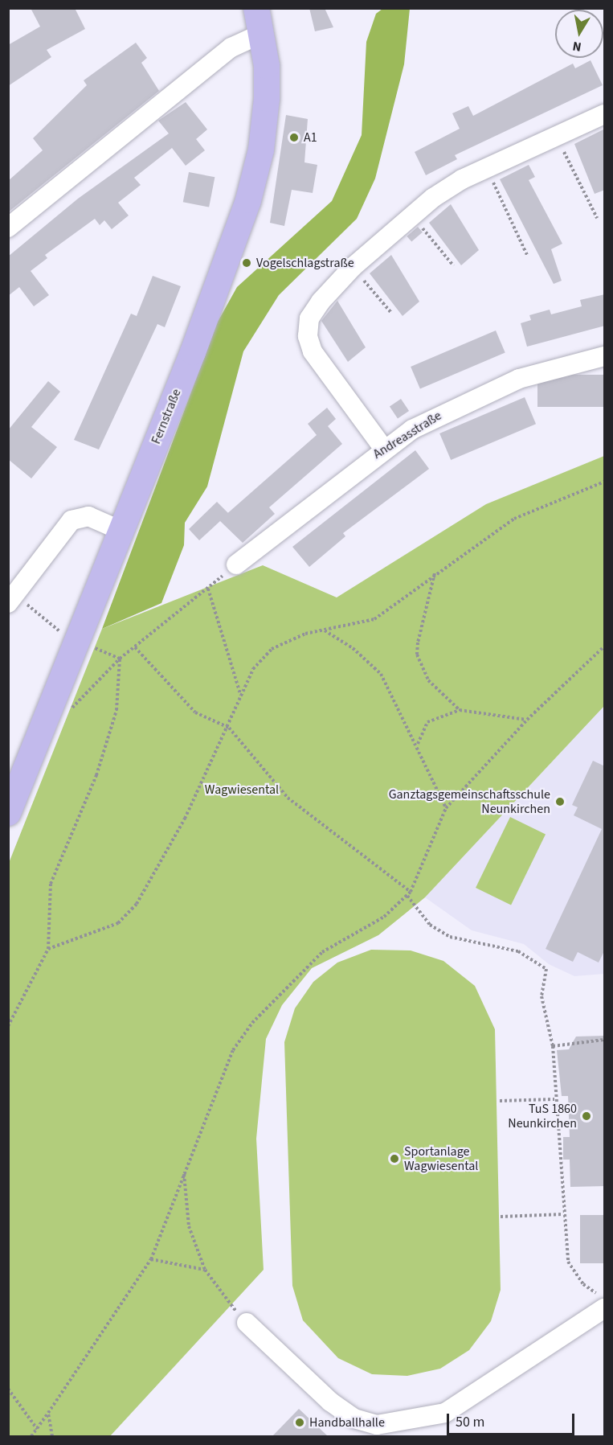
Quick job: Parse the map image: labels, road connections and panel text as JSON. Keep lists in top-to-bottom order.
{
  "streets": {
    "main road": ["Fernstraße"],
    "street": ["Andreasstraße"]
  },
  "parks": ["Wagwiesental"],
  "places": [
    "A1",
    "Vogelschlagstraße",
    "Ganztagsgemeinschaftsschule Neunkirchen",
    "TuS 1860 Neunkirchen",
    "Sportanlage Wagwiesental",
    "Handballhalle"
  ],
  "scale_bar": "50 m",
  "north": "bottom"
}
